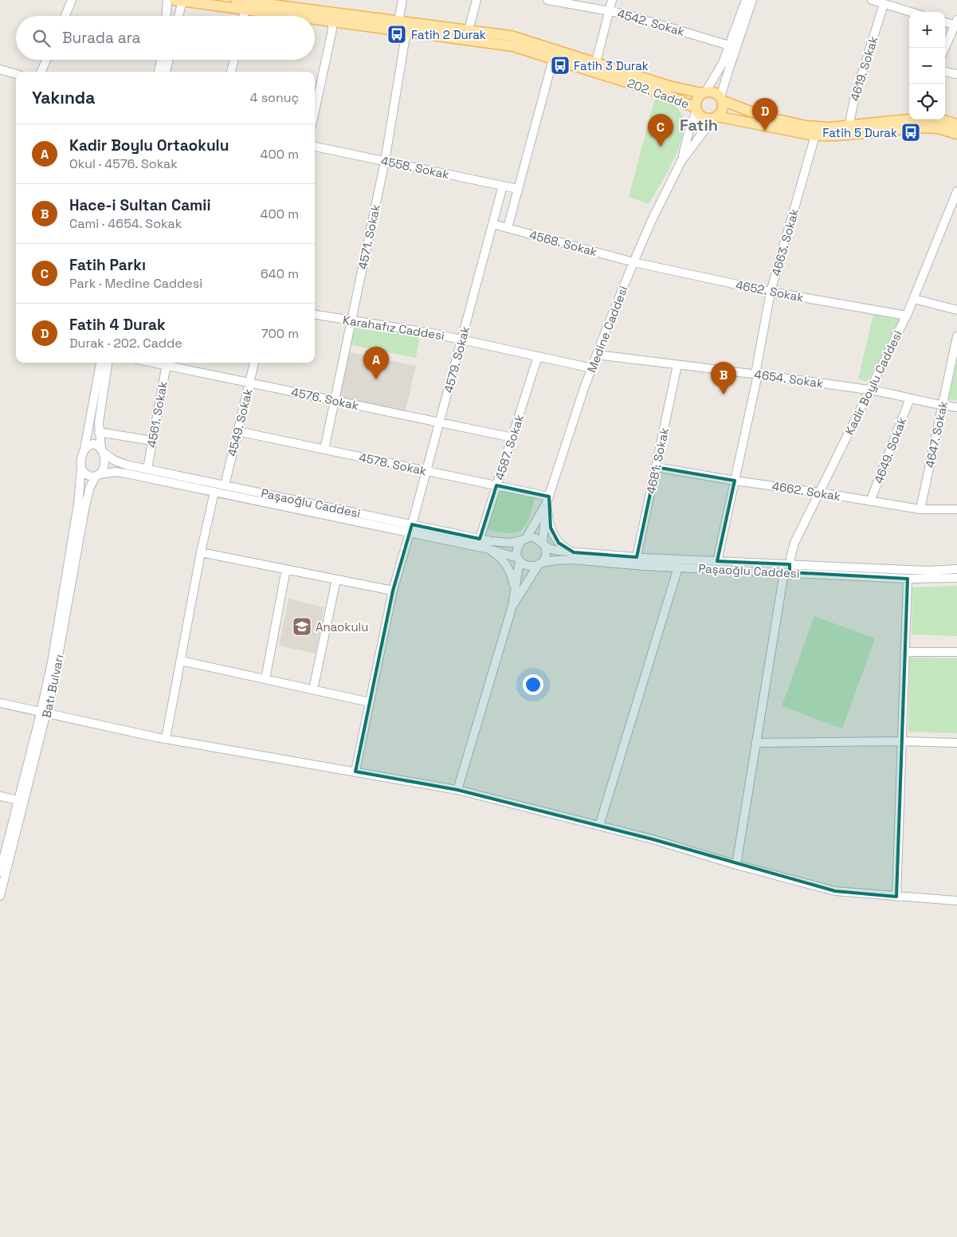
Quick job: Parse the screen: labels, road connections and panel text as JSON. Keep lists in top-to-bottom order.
{
  "streets": {
    "main road": ["202. Cadde"],
    "street": [
      "4542. Sokak",
      "4619. Sokak",
      "4558. Sokak",
      "4571. Sokak",
      "4663. Sokak",
      "4568. Sokak",
      "4652. Sokak",
      "Karahafız Caddesi",
      "Medine Caddesi",
      "4579. Sokak",
      "4654. Sokak",
      "Kadir Boylu Caddesi",
      "4576. Sokak",
      "4561. Sokak",
      "4549. Sokak",
      "4647. Sokak",
      "4587. Sokak",
      "4649. Sokak",
      "4681. Sokak",
      "4578. Sokak",
      "4662. Sokak",
      "Paşaoğlu Caddesi",
      "Batı Bulvarı"
    ]
  },
  "crossings": [
    ["202. Cadde", "4571. Sokak"],
    ["202. Cadde", "Medine Caddesi"],
    ["4558. Sokak", "4571. Sokak"],
    ["4558. Sokak", "4579. Sokak"],
    ["4571. Sokak", "Karahafız Caddesi"],
    ["4571. Sokak", "4576. Sokak"],
    ["4571. Sokak", "4578. Sokak"],
    ["4663. Sokak", "4652. Sokak"],
    ["4663. Sokak", "4654. Sokak"],
    ["4663. Sokak", "4662. Sokak"],
    ["4663. Sokak", "Paşaoğlu Caddesi"],
    ["4568. Sokak", "4652. Sokak"],
    ["4568. Sokak", "Medine Caddesi"],
    ["4568. Sokak", "4579. Sokak"],
    ["4652. Sokak", "Medine Caddesi"],
    ["4652. Sokak", "Kadir Boylu Caddesi"],
    ["Karahafız Caddesi", "Medine Caddesi"],
    ["Karahafız Caddesi", "4579. Sokak"],
    ["Karahafız Caddesi", "4587. Sokak"],
    ["Medine Caddesi", "4654. Sokak"],
    ["Medine Caddesi", "4578. Sokak"],
    ["Medine Caddesi", "Paşaoğlu Caddesi"],
    ["4579. Sokak", "4576. Sokak"],
    ["4579. Sokak", "4578. Sokak"],
    ["4579. Sokak", "Paşaoğlu Caddesi"],
    ["4654. Sokak", "Kadir Boylu Caddesi"],
    ["4654. Sokak", "4647. Sokak"],
    ["4654. Sokak", "4649. Sokak"],
    ["4654. Sokak", "4681. Sokak"],
    ["Kadir Boylu Caddesi", "4662. Sokak"],
    ["Kadir Boylu Caddesi", "Paşaoğlu Caddesi"],
    ["4576. Sokak", "4561. Sokak"],
    ["4576. Sokak", "4549. Sokak"],
    ["4576. Sokak", "4587. Sokak"],
    ["4561. Sokak", "Paşaoğlu Caddesi"],
    ["4549. Sokak", "4578. Sokak"],
    ["4549. Sokak", "Paşaoğlu Caddesi"],
    ["4647. Sokak", "4662. Sokak"],
    ["4587. Sokak", "4578. Sokak"],
    ["4587. Sokak", "Paşaoğlu Caddesi"],
    ["4649. Sokak", "4662. Sokak"],
    ["4681. Sokak", "4662. Sokak"],
    ["4681. Sokak", "Paşaoğlu Caddesi"],
    ["Paşaoğlu Caddesi", "Batı Bulvarı"]
  ],
  "districts": ["Fatih"],
  "places": {
    "bus stop": ["Fatih 2 Durak", "Fatih 3 Durak", "Fatih 5 Durak"],
    "school or university": ["Anaokulu"]
  },
  "page": {
    "map_buttons": ["+", "−"],
    "search": "Burada ara",
    "heading": ["Yakında", "4 sonuç"],
    "pins": [
      "D",
      "C",
      "A",
      "B"
    ],
    "list": [
      {
        "mark": "A",
        "name": "Kadir Boylu Ortaokulu",
        "note": "Okul · 4576. Sokak",
        "value": "400 m"
      },
      {
        "mark": "B",
        "name": "Hace-i Sultan Camii",
        "note": "Cami · 4654. Sokak",
        "value": "400 m"
      },
      {
        "mark": "C",
        "name": "Fatih Parkı",
        "note": "Park · Medine Caddesi",
        "value": "640 m"
      },
      {
        "mark": "D",
        "name": "Fatih 4 Durak",
        "note": "Durak · 202. Cadde",
        "value": "700 m"
      }
    ]
  }
}
